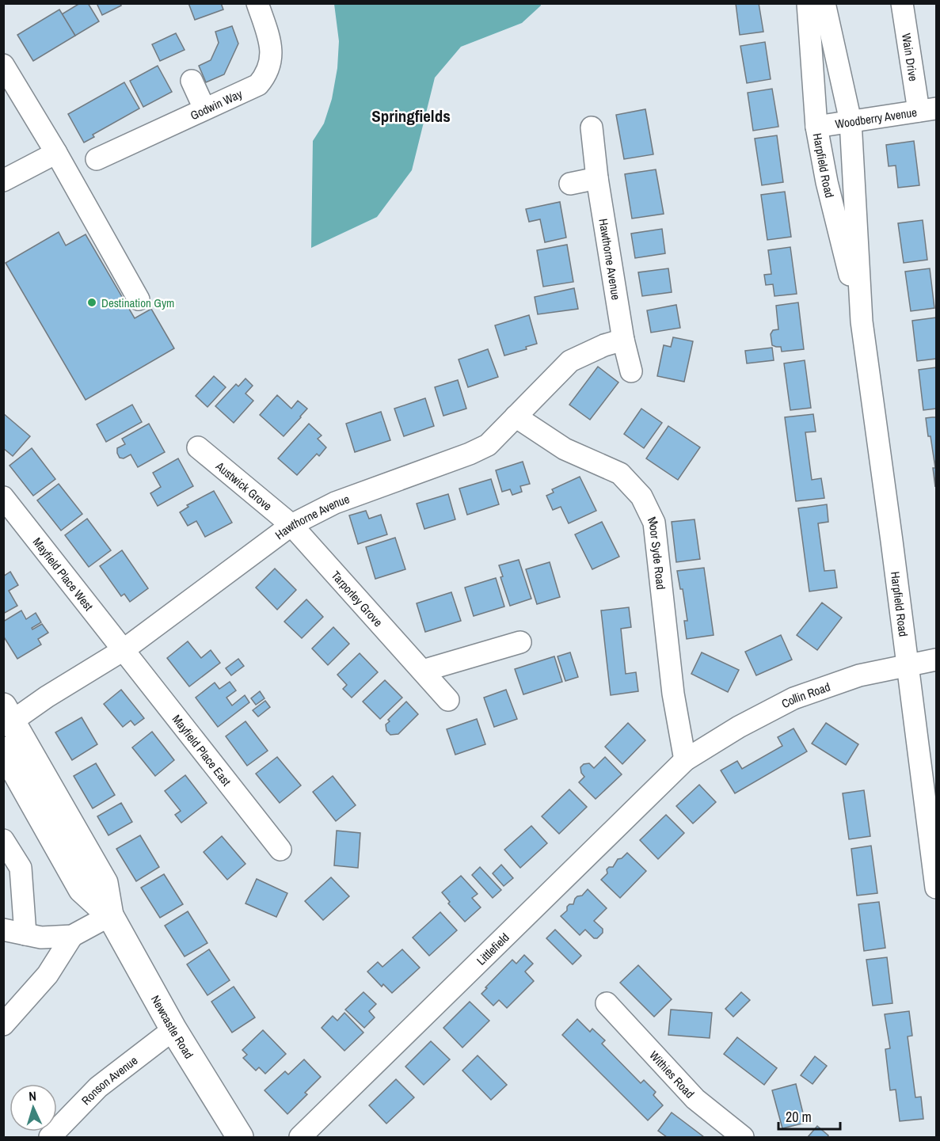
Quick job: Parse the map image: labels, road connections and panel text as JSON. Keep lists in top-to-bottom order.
{
  "streets": {
    "highway": ["Newcastle Road"],
    "street": [
      "Wain Drive",
      "Godwin Way",
      "Woodberry Avenue",
      "Harpfield Road",
      "Hawthorne Avenue",
      "Austwick Grove",
      "Moor Syde Road",
      "Mayfield Place West",
      "Tarporley Grove",
      "Collin Road",
      "Mayfield Place East",
      "Littlefield",
      "Withies Road",
      "Ronson Avenue"
    ]
  },
  "crossings": [
    ["Wain Drive", "Woodberry Avenue"],
    ["Woodberry Avenue", "Harpfield Road"],
    ["Harpfield Road", "Collin Road"],
    ["Hawthorne Avenue", "Austwick Grove"],
    ["Hawthorne Avenue", "Moor Syde Road"],
    ["Hawthorne Avenue", "Mayfield Place West"],
    ["Hawthorne Avenue", "Tarporley Grove"],
    ["Hawthorne Avenue", "Mayfield Place East"],
    ["Hawthorne Avenue", "Newcastle Road"],
    ["Austwick Grove", "Tarporley Grove"],
    ["Moor Syde Road", "Collin Road"],
    ["Moor Syde Road", "Littlefield"],
    ["Mayfield Place West", "Mayfield Place East"],
    ["Collin Road", "Littlefield"],
    ["Newcastle Road", "Ronson Avenue"]
  ],
  "districts": ["Springfields"],
  "places": ["Destination Gym"],
  "scale_bar": "20 m",
  "north": "top"
}
